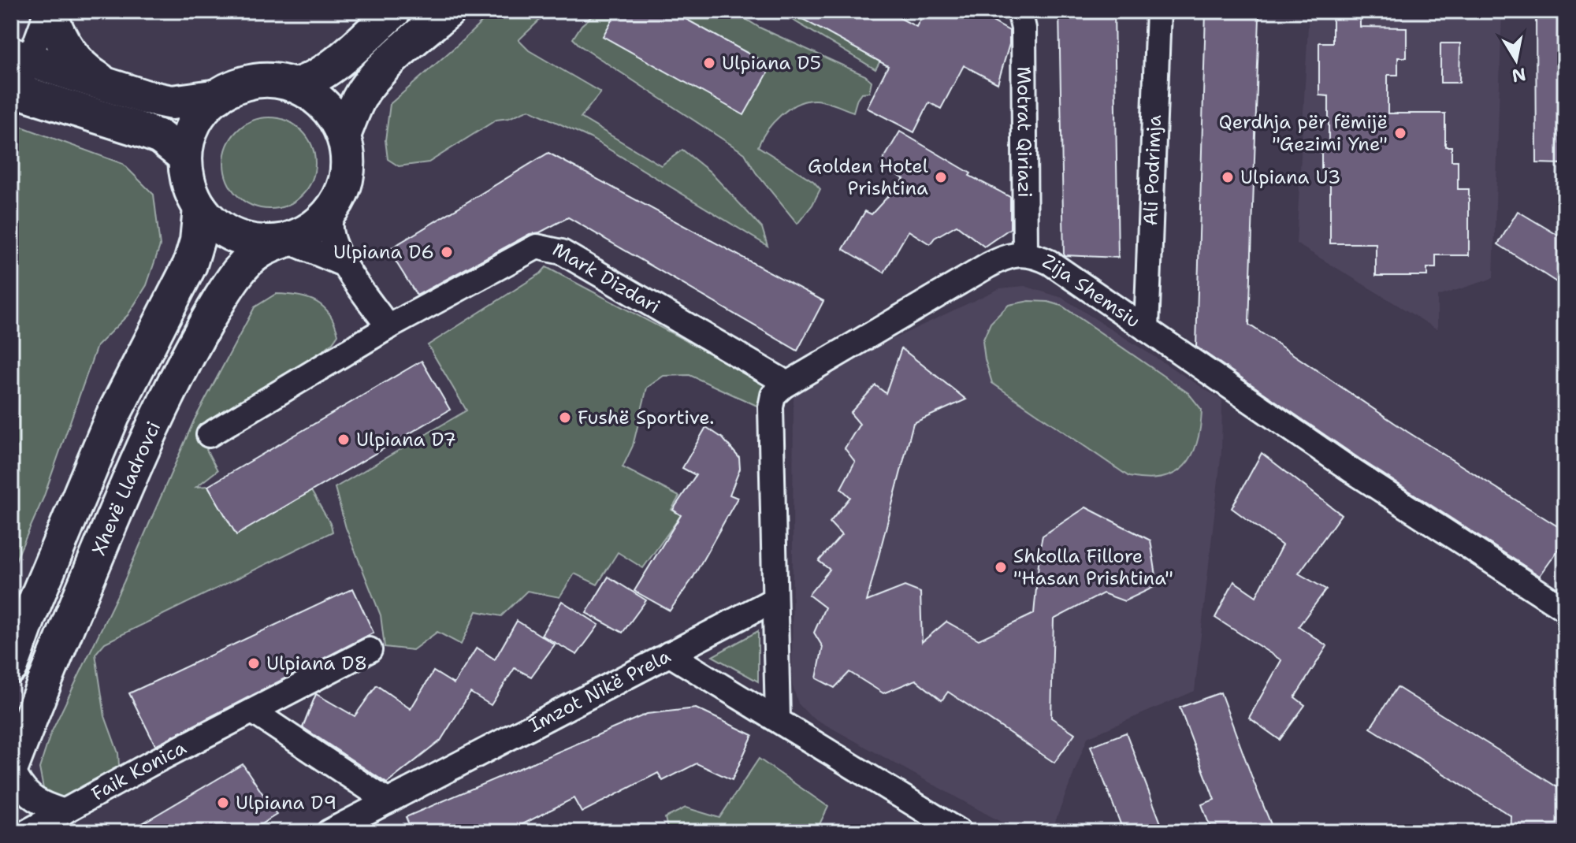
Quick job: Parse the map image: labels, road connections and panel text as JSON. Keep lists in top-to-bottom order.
{
  "streets": {
    "main road": ["Xhevë Lladrovci"],
    "street": [
      "Motrat Qiriazi",
      "Ali Podrimja",
      "Mark Dizdari",
      "Zija Shemsiu",
      "Imzot Nikë Prela",
      "Faik Konica"
    ]
  },
  "crossings": [
    ["Motrat Qiriazi", "Zija Shemsiu"],
    ["Ali Podrimja", "Zija Shemsiu"],
    ["Mark Dizdari", "Zija Shemsiu"]
  ],
  "places": [
    "Ulpiana D5",
    "Qerdhja për fëmijë \"Gezimi Yne\"",
    "Golden Hotel Prishtina",
    "Ulpiana U3",
    "Ulpiana D6",
    "Fushë Sportive.",
    "Ulpiana D7",
    "Shkolla Fillore \"Hasan Prishtina\"",
    "Ulpiana D8",
    "Ulpiana D9"
  ],
  "north": "bottom"
}
